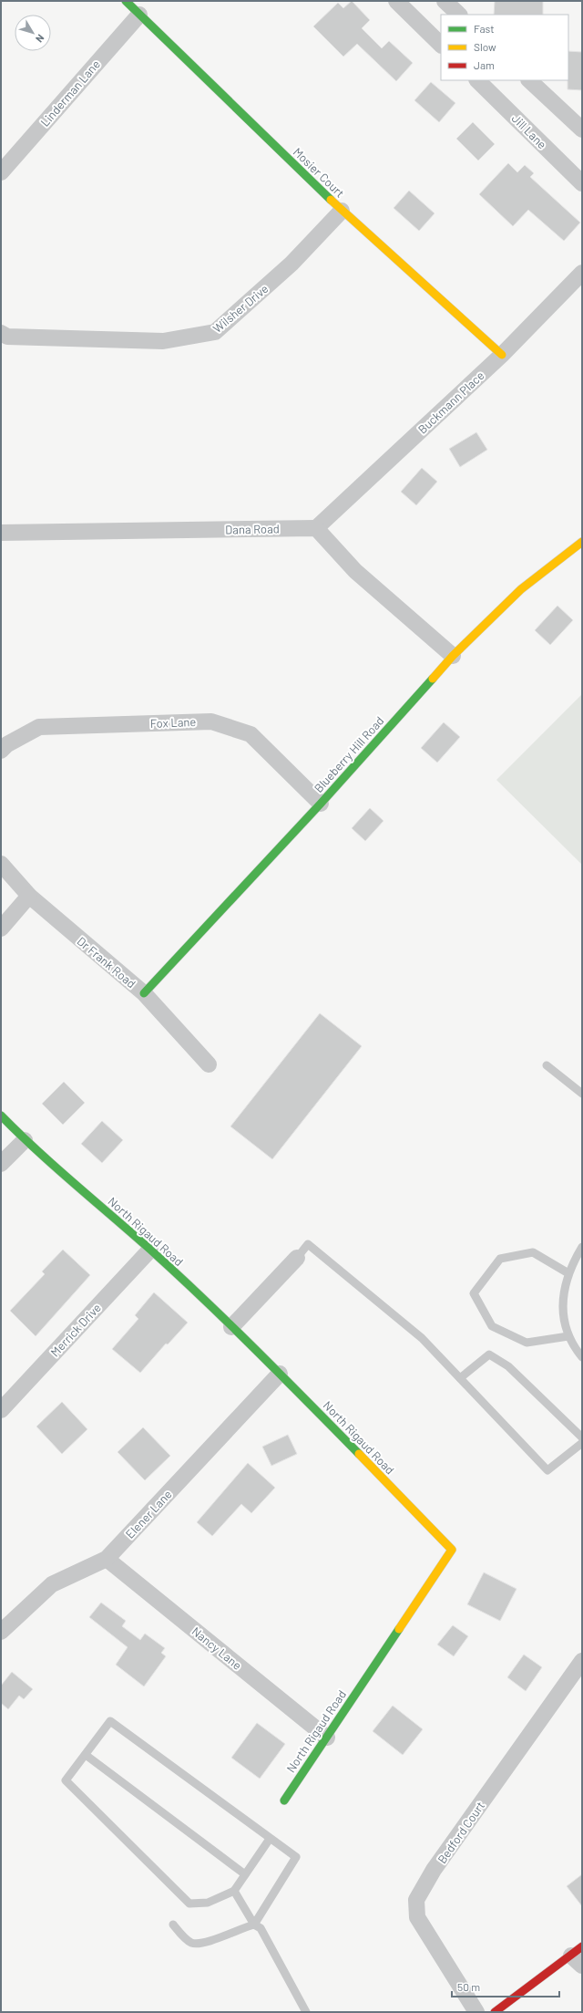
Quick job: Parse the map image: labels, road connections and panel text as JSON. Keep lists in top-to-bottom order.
{
  "streets": {
    "street": [
      "Linderman Lane",
      "Jill Lane",
      "Mosier Court",
      "Wilsher Drive",
      "Buckmann Place",
      "Dana Road",
      "Fox Lane",
      "Blueberry Hill Road",
      "Dr Frank Road",
      "North Rigaud Road",
      "Merrick Drive",
      "Elener Lane",
      "Nancy Lane",
      "Bedford Court"
    ]
  },
  "crossings": [
    ["Linderman Lane", "Mosier Court"],
    ["Mosier Court", "Wilsher Drive"],
    ["Mosier Court", "Buckmann Place"],
    ["Buckmann Place", "Dana Road"],
    ["Fox Lane", "Blueberry Hill Road"],
    ["Blueberry Hill Road", "Dr Frank Road"],
    ["North Rigaud Road", "Merrick Drive"],
    ["North Rigaud Road", "Elener Lane"],
    ["North Rigaud Road", "Nancy Lane"],
    ["Elener Lane", "Nancy Lane"]
  ],
  "legend": ["Fast", "Slow", "Jam"],
  "scale_bar": "50 m",
  "north": "bottom right"
}
